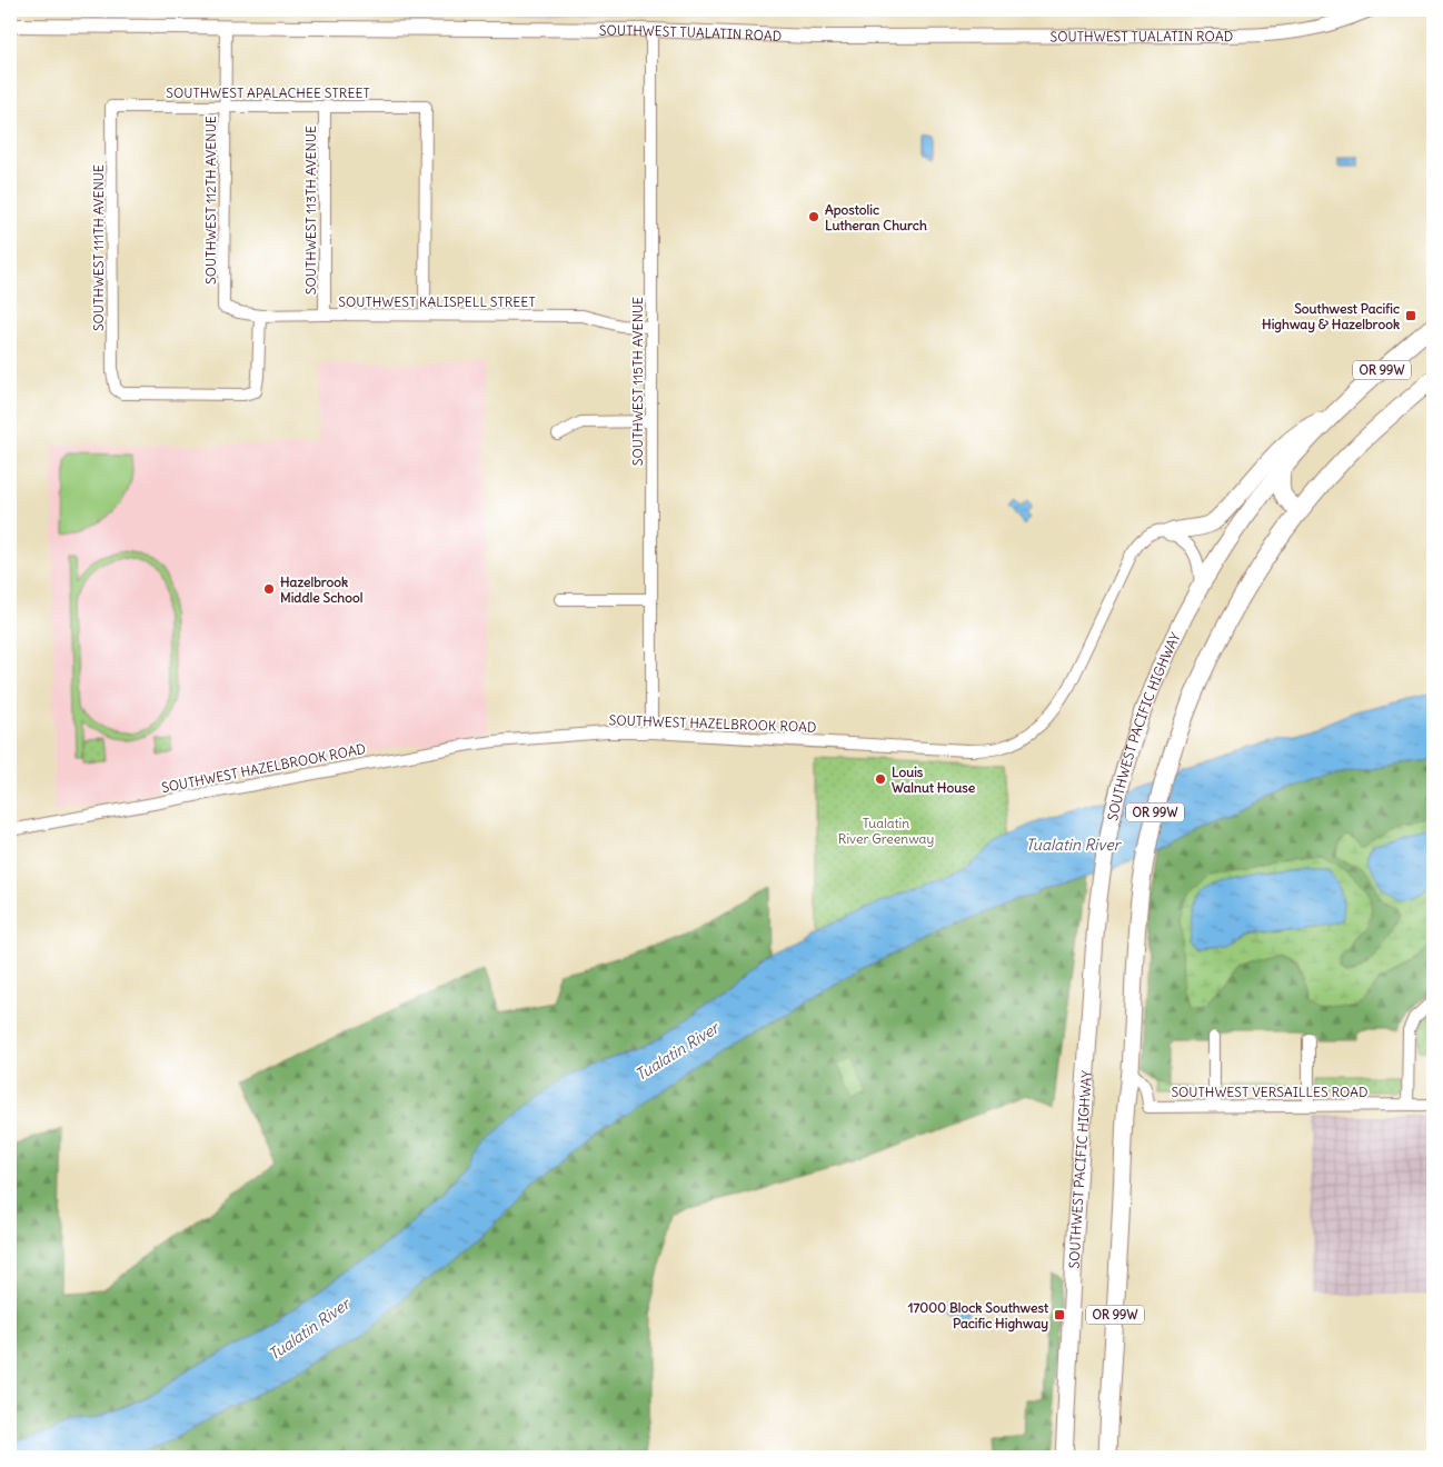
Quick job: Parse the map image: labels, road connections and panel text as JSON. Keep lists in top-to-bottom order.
{
  "streets": {
    "highway": ["OR 99W", "SOUTHWEST PACIFIC HIGHWAY"],
    "main road": ["SOUTHWEST TUALATIN ROAD"],
    "street": [
      "SOUTHWEST APALACHEE STREET",
      "SOUTHWEST 112TH AVENUE",
      "SOUTHWEST 113TH AVENUE",
      "SOUTHWEST 111TH AVENUE",
      "SOUTHWEST KALISPELL STREET",
      "SOUTHWEST 115TH AVENUE",
      "SOUTHWEST HAZELBROOK ROAD",
      "SOUTHWEST VERSAILLES ROAD"
    ]
  },
  "crossings": [
    ["SOUTHWEST TUALATIN ROAD", "SOUTHWEST 112TH AVENUE"],
    ["SOUTHWEST TUALATIN ROAD", "SOUTHWEST 115TH AVENUE"],
    ["SOUTHWEST APALACHEE STREET", "SOUTHWEST 112TH AVENUE"],
    ["SOUTHWEST APALACHEE STREET", "SOUTHWEST 113TH AVENUE"],
    ["SOUTHWEST APALACHEE STREET", "SOUTHWEST 111TH AVENUE"],
    ["SOUTHWEST APALACHEE STREET", "SOUTHWEST KALISPELL STREET"],
    ["SOUTHWEST 112TH AVENUE", "SOUTHWEST KALISPELL STREET"],
    ["SOUTHWEST 113TH AVENUE", "SOUTHWEST KALISPELL STREET"],
    ["SOUTHWEST 111TH AVENUE", "SOUTHWEST KALISPELL STREET"],
    ["SOUTHWEST KALISPELL STREET", "SOUTHWEST 115TH AVENUE"],
    ["OR 99W", "SOUTHWEST VERSAILLES ROAD"],
    ["SOUTHWEST 115TH AVENUE", "SOUTHWEST HAZELBROOK ROAD"]
  ],
  "water": ["Tualatin River"],
  "parks": ["Tualatin River Greenway"],
  "places": {
    "other": ["Apostolic Lutheran Church", "Hazelbrook Middle School", "Louis Walnut House"],
    "transit": ["Southwest Pacific Highway & Hazelbrook", "17000 Block Southwest Pacific Highway"]
  }
}
